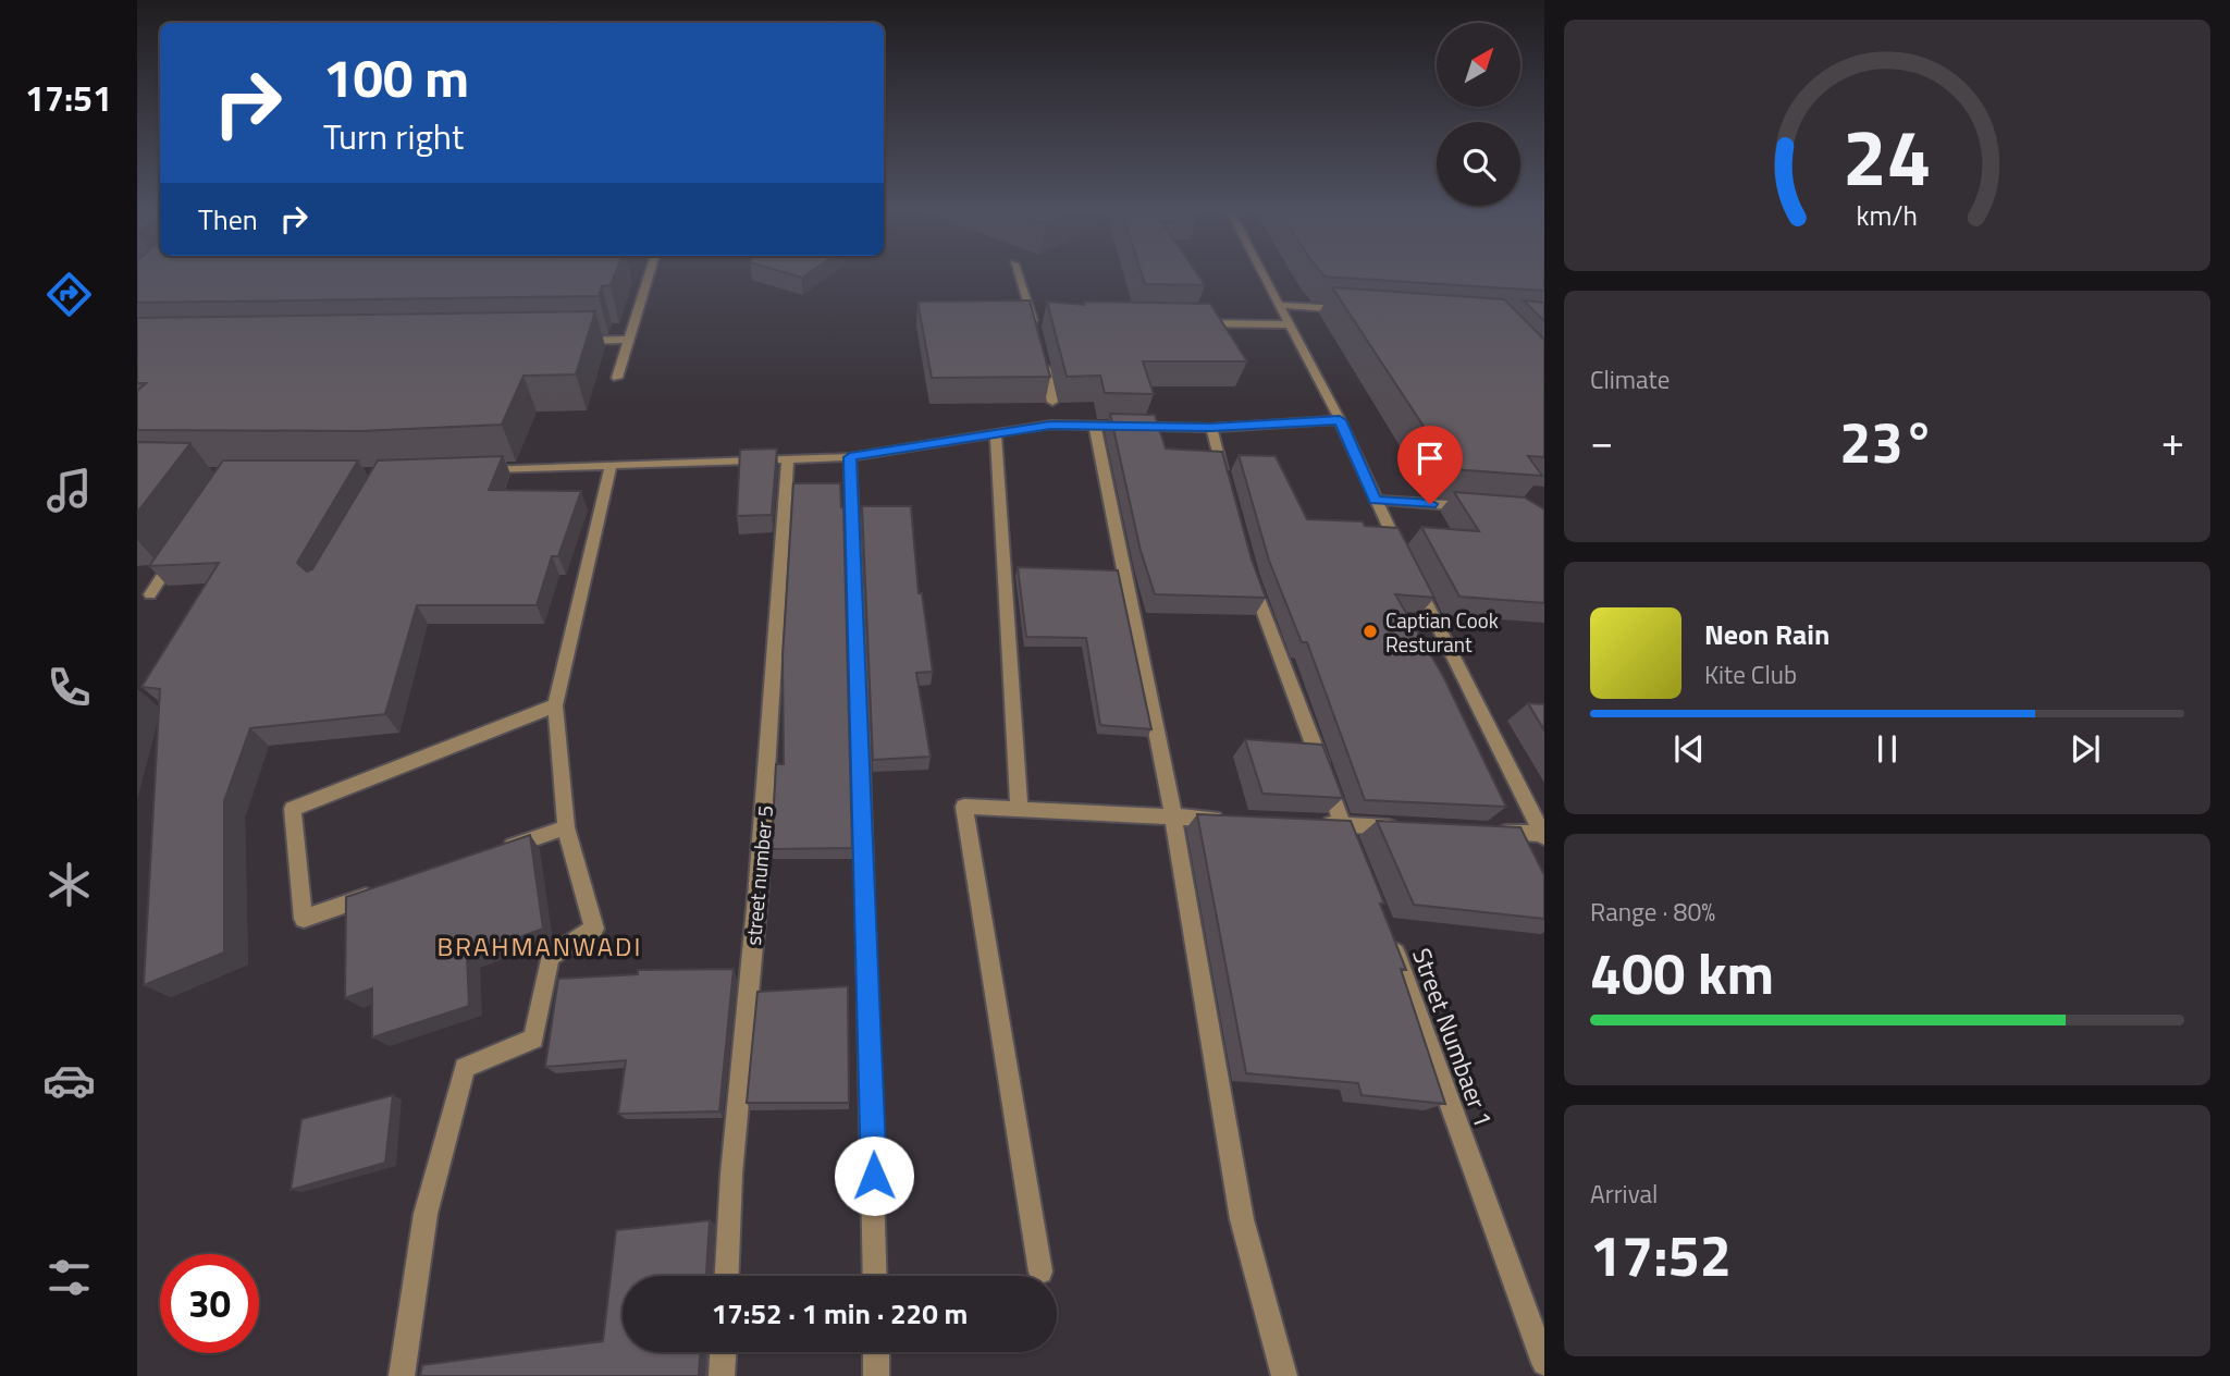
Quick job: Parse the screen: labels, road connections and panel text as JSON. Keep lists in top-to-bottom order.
{
  "streets": {
    "street": ["street number 5", "Street Numbaer 1"]
  },
  "districts": ["BRAHMANWADI"],
  "places": ["Captian Cook Resturant"],
  "north": "top right",
  "page": {
    "tabs": "17:51",
    "turn": ["100 m", "Turn right"],
    "then": "Then",
    "tile": [
      "Climate",
      ["Range · 80%", "400 km"],
      ["Arrival", "17:52"]
    ],
    "heat": ["−", "23°", "+"],
    "song": ["Neon Rain", "Kite Club"],
    "limit": "30",
    "trip": "17:52 · 1 min · 220 m",
    "gauge": ["24", "km/h"]
  }
}
